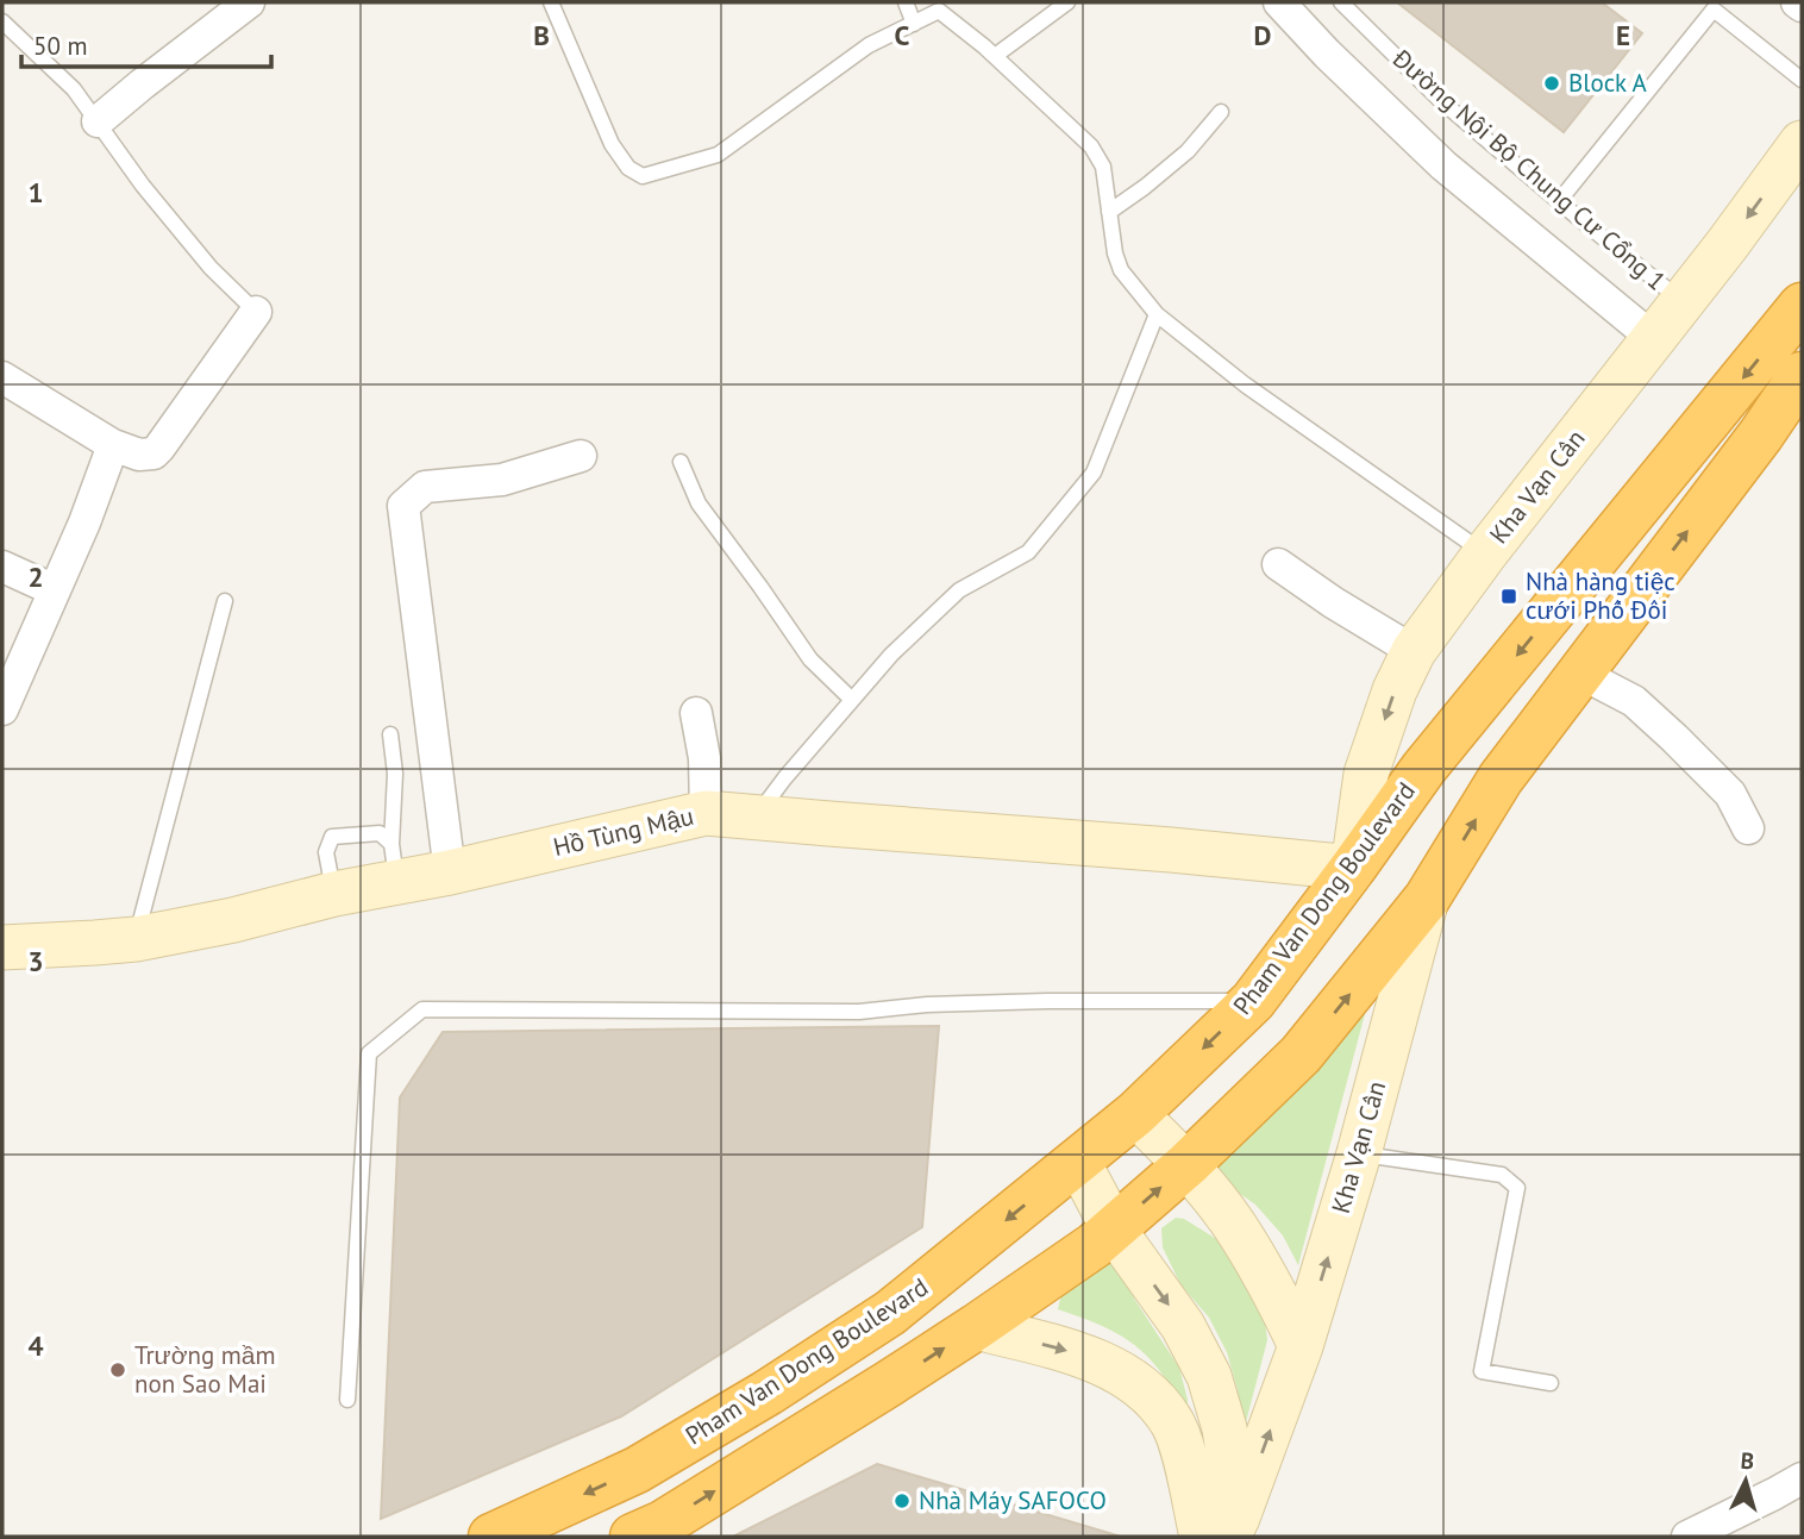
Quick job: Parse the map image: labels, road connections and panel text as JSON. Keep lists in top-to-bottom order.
{
  "streets": {
    "highway": ["Pham Van Dong Boulevard"],
    "main road": ["Kha Vạn Cân", "Hồ Tùng Mậu"],
    "lane": ["Đường Nội Bộ Chung Cư Cổng 1"]
  },
  "crossings": [
    ["Đường Nội Bộ Chung Cư Cổng 1", "Kha Vạn Cân"],
    ["Kha Vạn Cân", "Hồ Tùng Mậu"],
    ["Kha Vạn Cân", "Pham Van Dong Boulevard"],
    ["Hồ Tùng Mậu", "Pham Van Dong Boulevard"]
  ],
  "places": {
    "other": ["Block A", "Trường mầm non Sao Mai", "Nhà Máy SAFOCO"],
    "transit": ["Nhà hàng tiệc cưới Phố Đôi"]
  },
  "scale_bar": "50 m",
  "north": "top",
  "grid": {
    "columns": [
      "B",
      "C",
      "D",
      "E"
    ],
    "rows": [
      "1",
      "2",
      "3",
      "4"
    ]
  }
}
